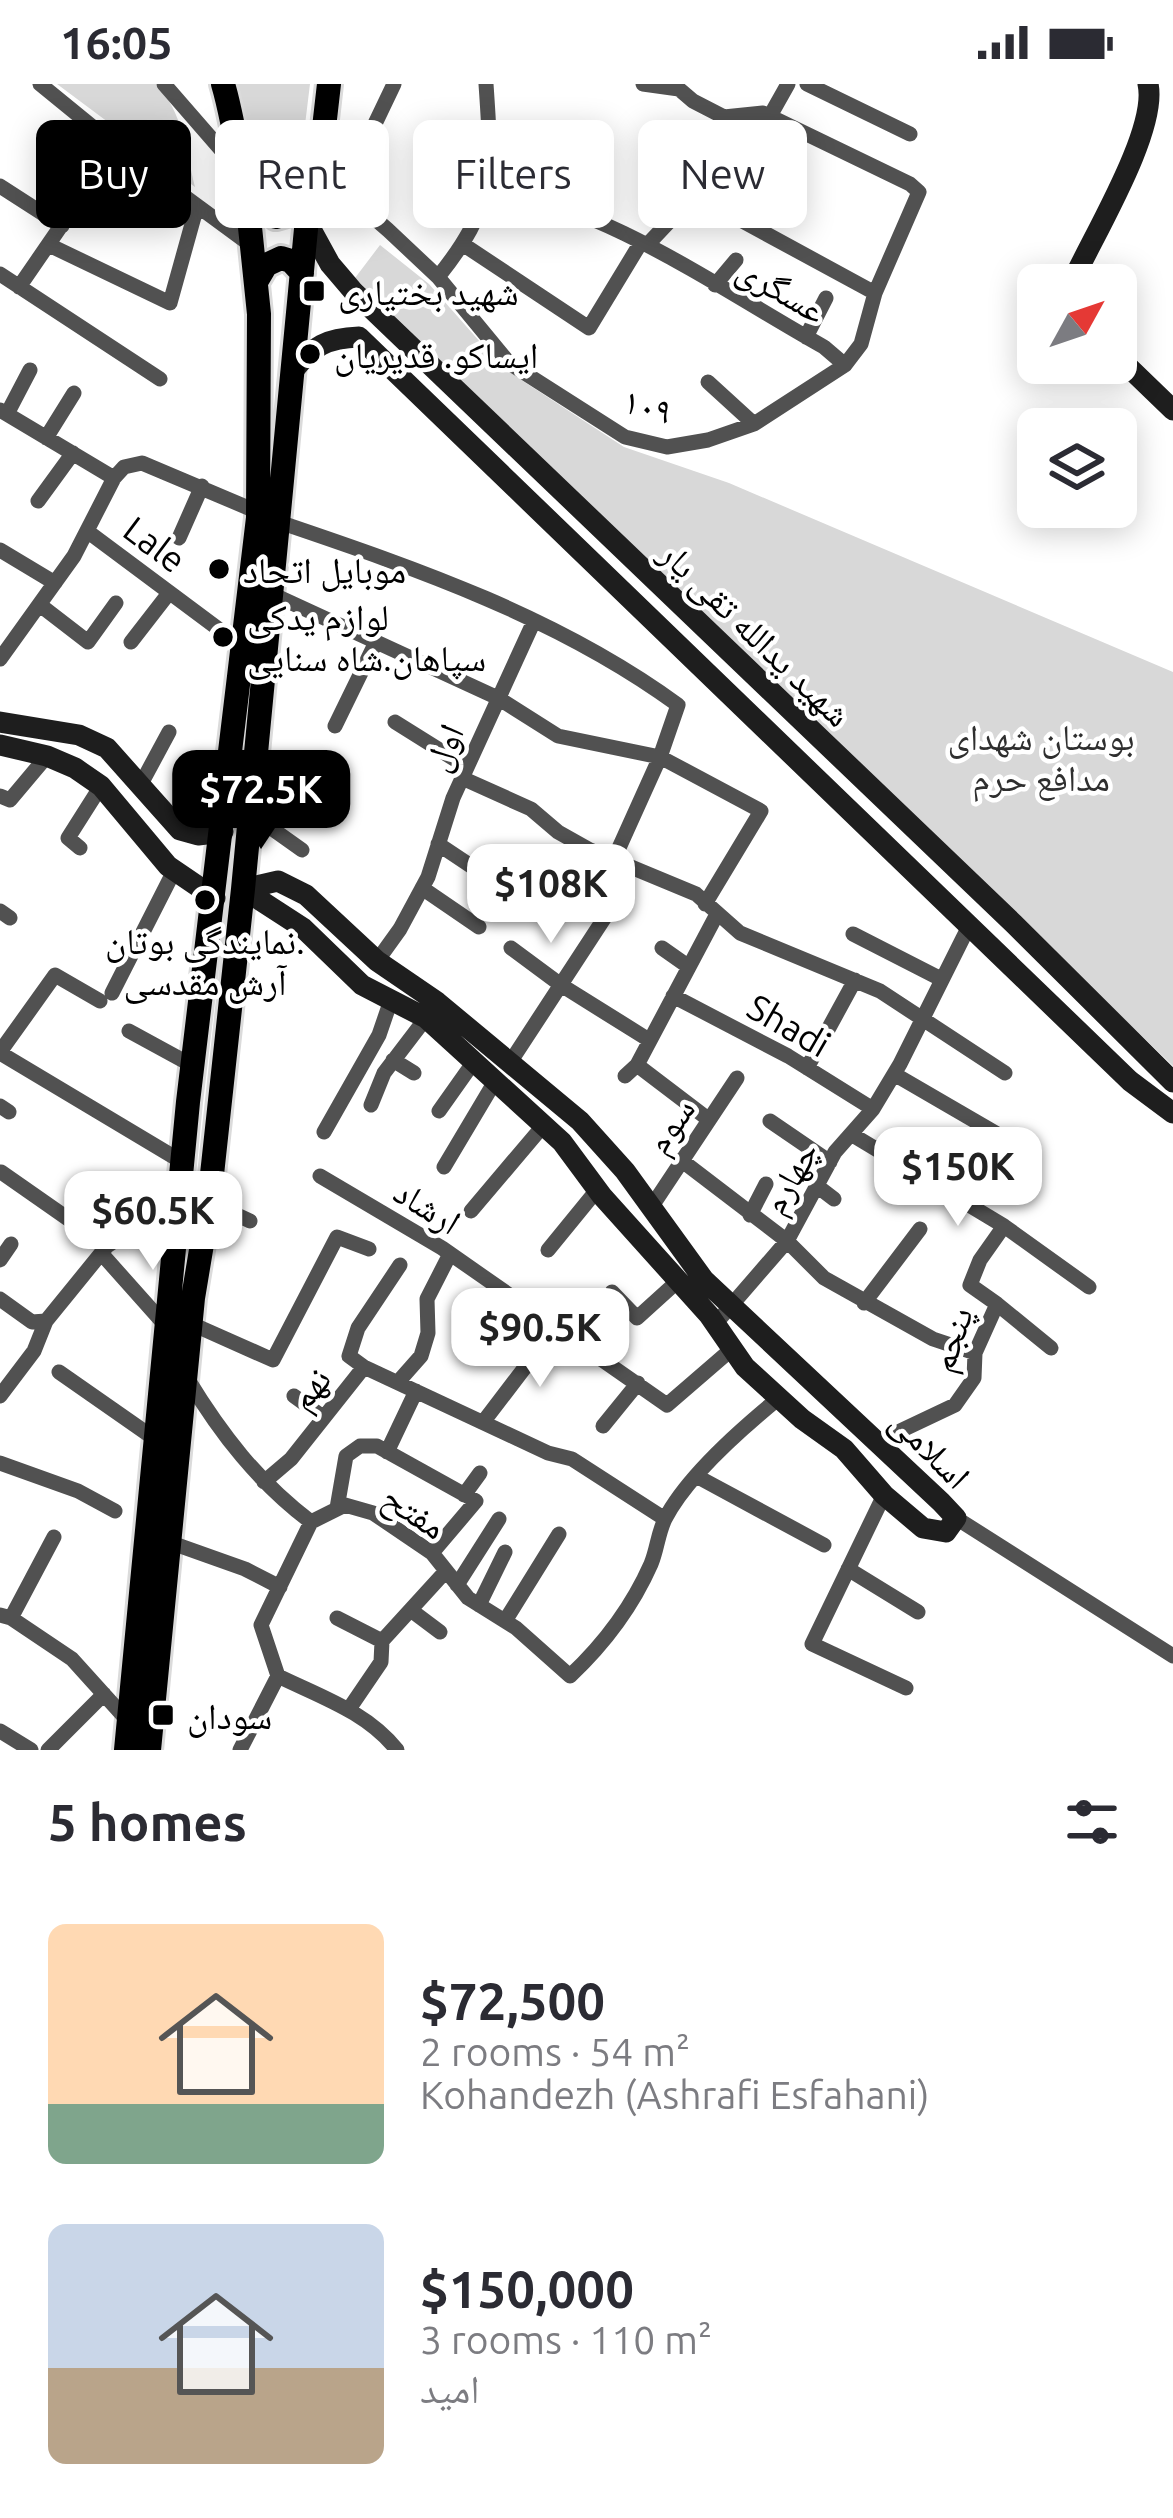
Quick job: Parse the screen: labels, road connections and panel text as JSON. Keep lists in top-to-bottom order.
{
  "streets": {
    "street": [
      "عسگری",
      "۱۰۹",
      "Lale",
      "شهید یدالله تقی یار",
      "اول",
      "Shadi",
      "سوم",
      "چهارم",
      "ارشاد",
      "پنجم",
      "نهم",
      "اسلامی",
      "مفتح"
    ]
  },
  "crossings": [
    ["عسگری", "۱۰۹"],
    ["شهید یدالله تقی یار", "چهارم"],
    ["اول", "اسلامی"],
    ["Shadi", "چهارم"],
    ["سوم", "اسلامی"],
    ["چهارم", "اسلامی"],
    ["ارشاد", "اسلامی"],
    ["پنجم", "اسلامی"],
    ["نهم", "مفتح"]
  ],
  "parks": ["بوستان شهدای مدافع حرم"],
  "places": {
    "transit": ["شهید بختیاری", "سودان"],
    "other": [
      "ایساکو. قدیریان",
      "موبایل اتحاد",
      "لوازم یدکی سپاهان.شاه سنایی",
      "نمایندگی بوتان. آرش مقدسی"
    ]
  },
  "north": "top right",
  "page": {
    "status": "16:05",
    "chip": [
      "Buy",
      "Rent",
      "Filters",
      "New"
    ],
    "price": [
      "$72.5K",
      "$108K",
      "$150K",
      "$60.5K",
      "$90.5K"
    ],
    "heading": "5 homes",
    "list": [
      {
        "name": "$72,500",
        "note": "2 rooms · 54 m² · Kohandezh (Ashrafi Esfahani)"
      },
      {
        "name": "$150,000",
        "note": "3 rooms · 110 m² · امید"
      }
    ]
  }
}
